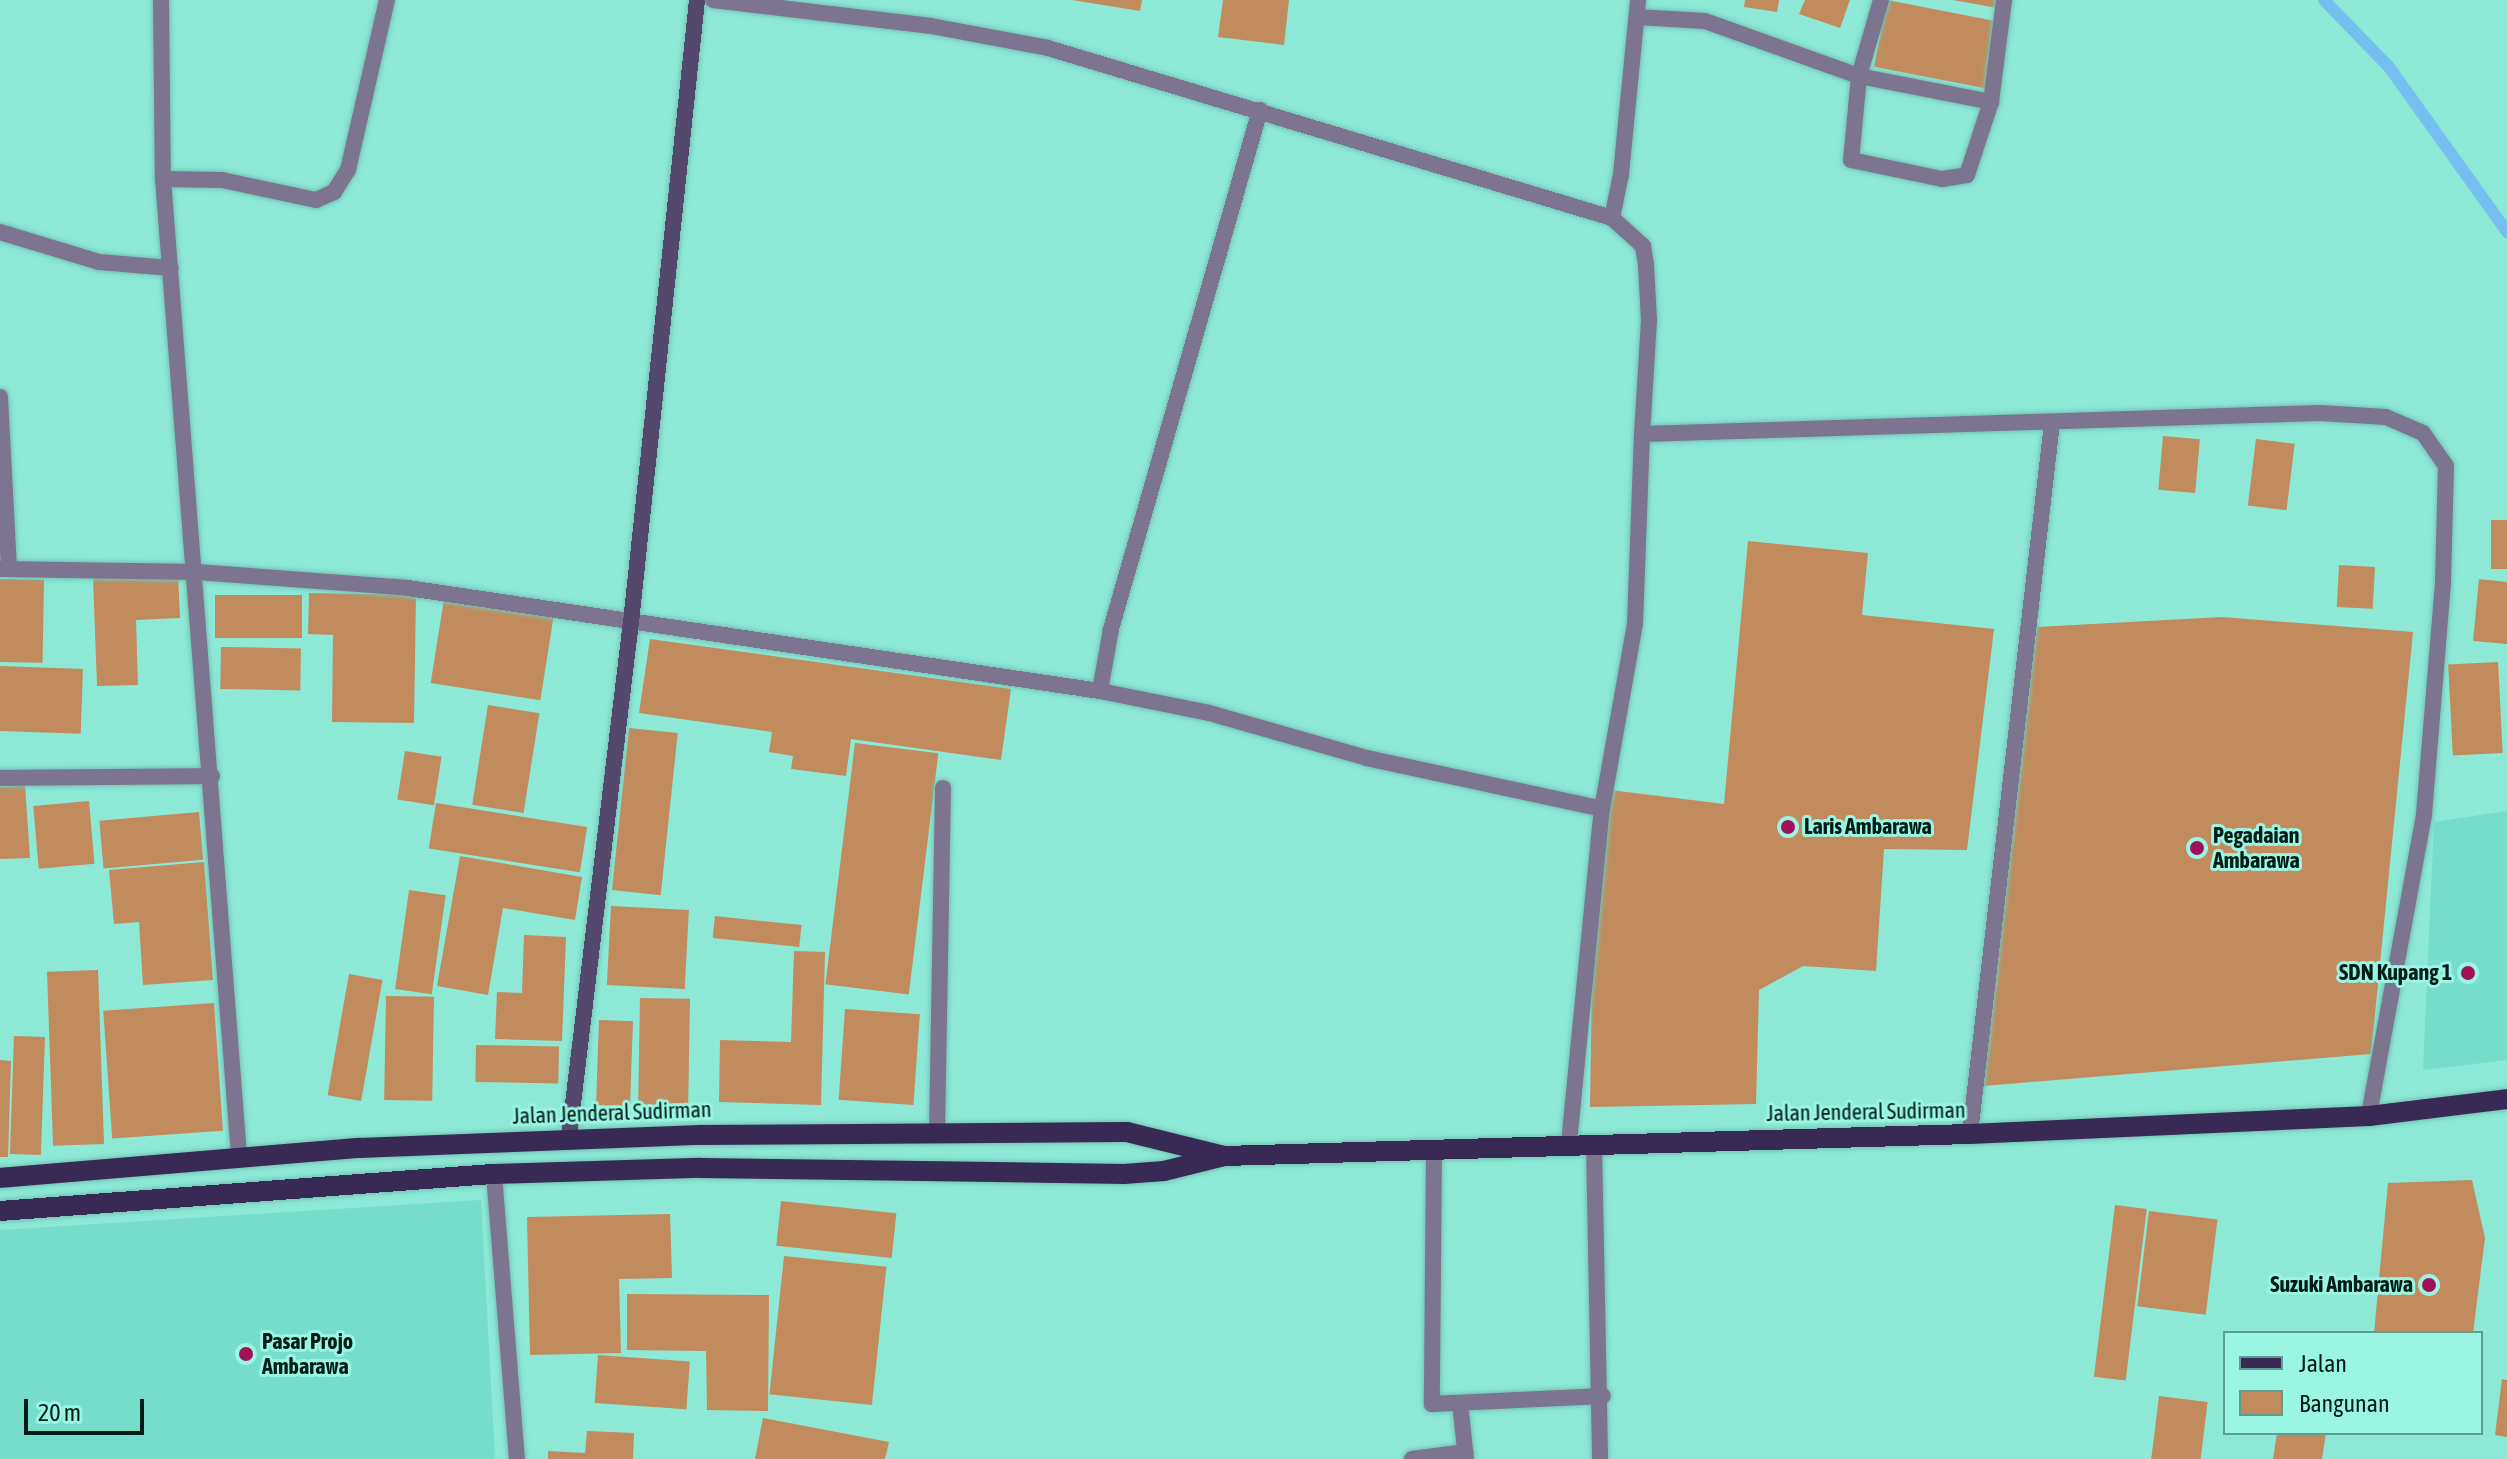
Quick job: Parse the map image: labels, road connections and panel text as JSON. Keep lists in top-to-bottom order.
{
  "streets": {
    "main road": ["Jalan Jenderal Sudirman"]
  },
  "places": [
    "Laris Ambarawa",
    "Pegadaian Ambarawa",
    "SDN Kupang 1",
    "Suzuki Ambarawa",
    "Pasar Projo Ambarawa"
  ],
  "legend": ["Jalan", "Bangunan"],
  "scale_bar": "20 m"
}
